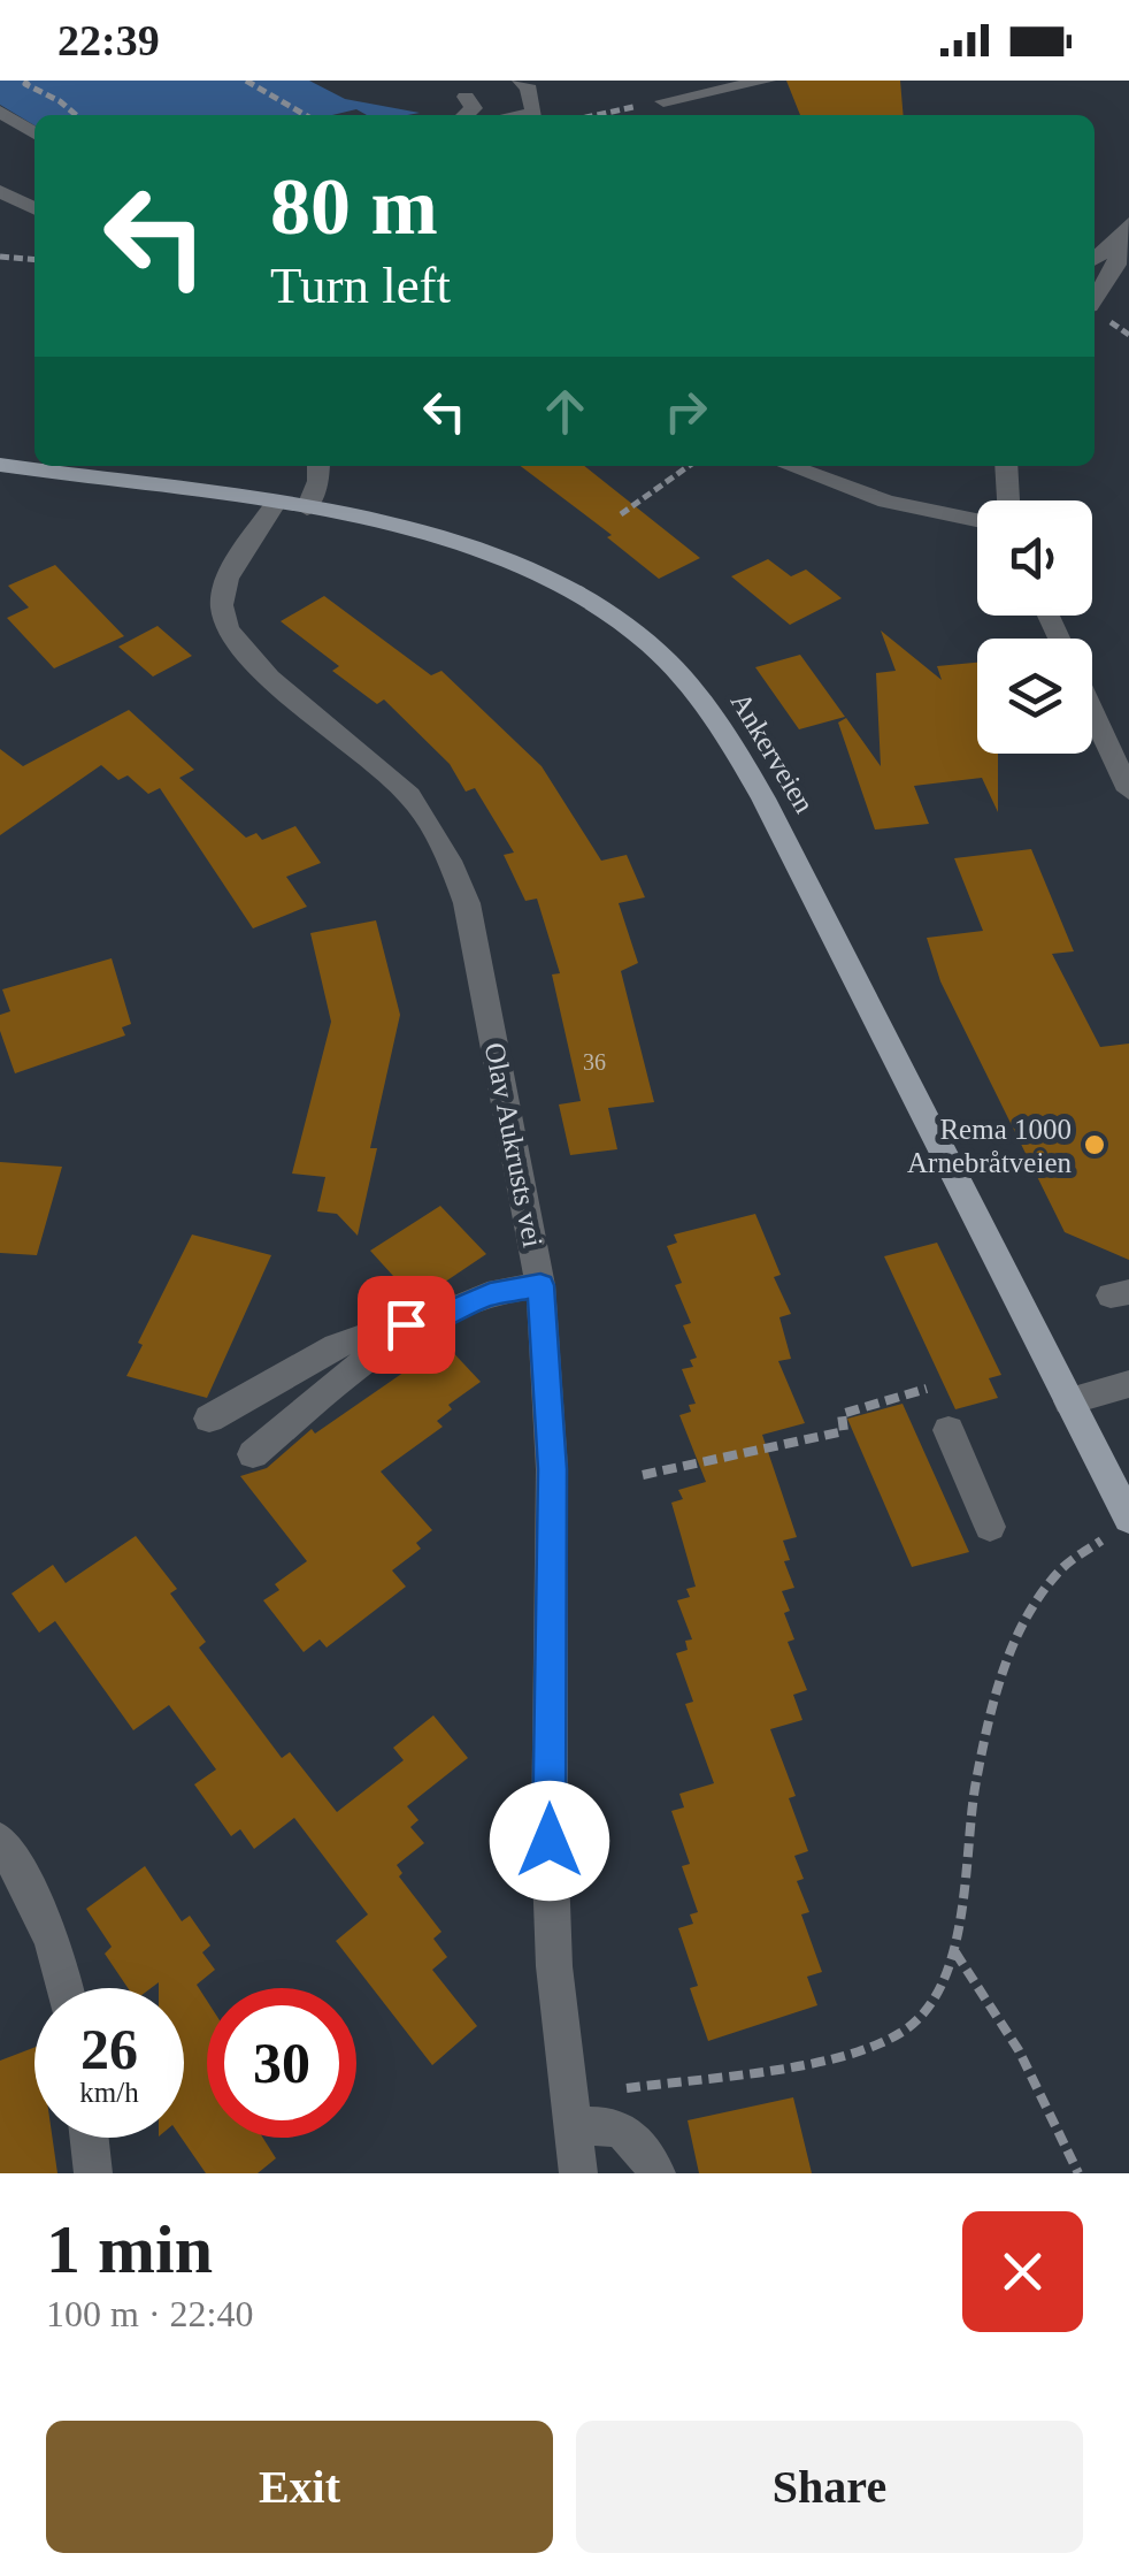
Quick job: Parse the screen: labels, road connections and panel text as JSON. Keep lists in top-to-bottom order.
{
  "streets": {
    "main road": ["Ankerveien"],
    "street": ["Olav Aukrusts vei"]
  },
  "crossings": [
    ["Ankerveien", "Olav Aukrusts vei"]
  ],
  "places": ["Rema 1000 Arnebråtveien"],
  "house_numbers": ["36"],
  "page": {
    "status": "22:39",
    "turn": ["80 m", "Turn left"],
    "speed": "26 km/h",
    "limit": "30",
    "heading": ["1 min", "100 m · 22:40"],
    "buttons": ["Exit", "Share"]
  }
}
